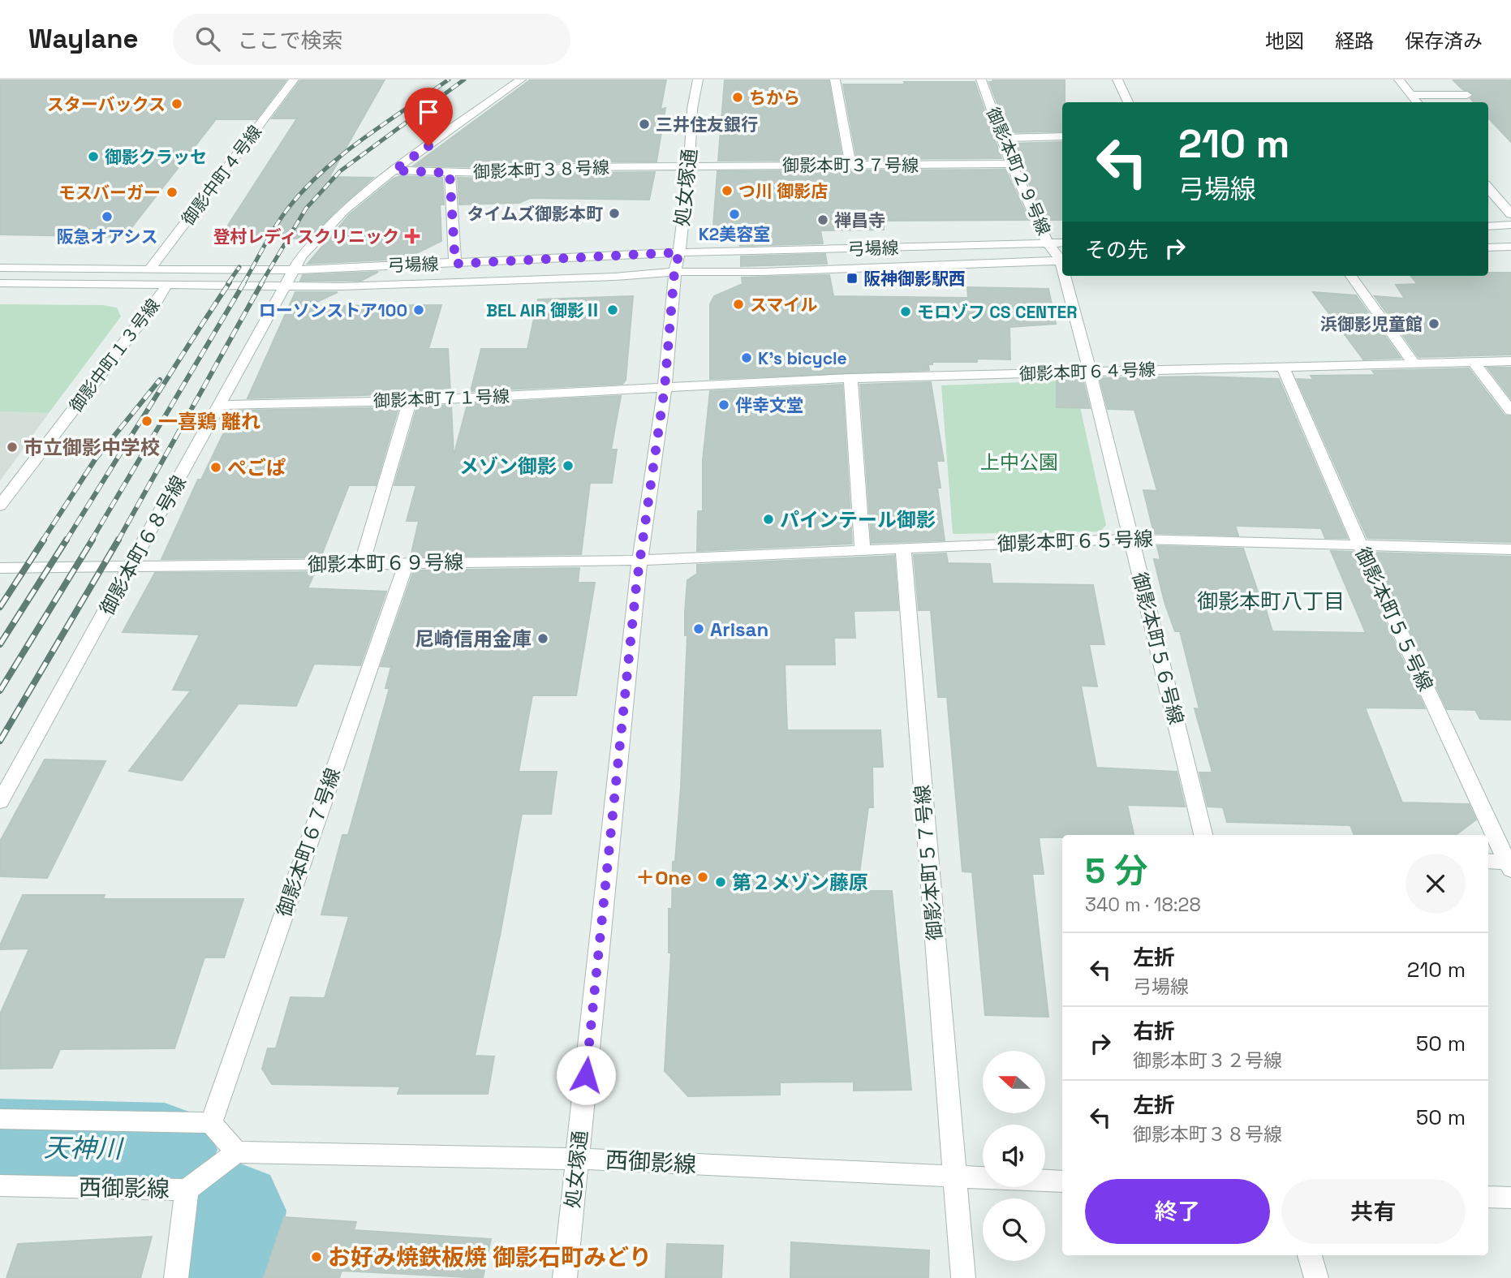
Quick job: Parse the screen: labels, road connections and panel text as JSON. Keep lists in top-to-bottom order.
{
  "streets": {
    "street": [
      "御影本町３７号線",
      "御影本町３８号線",
      "御影本町２９号線",
      "御影中町４号線",
      "処女塚通",
      "弓場線",
      "御影中町１３号線",
      "御影本町６４号線",
      "御影本町７１号線",
      "御影本町６５号線",
      "御影本町６８号線",
      "御影本町６９号線",
      "御影本町５５号線",
      "御影本町５６号線",
      "御影本町６７号線",
      "御影本町５７号線",
      "西御影線"
    ]
  },
  "crossings": [
    ["御影本町３７号線", "御影本町３８号線"],
    ["御影本町３７号線", "御影本町２９号線"],
    ["御影本町３７号線", "処女塚通"],
    ["御影本町３８号線", "処女塚通"],
    ["御影本町３８号線", "御影本町６８号線"],
    ["御影本町２９号線", "弓場線"],
    ["御影中町４号線", "弓場線"],
    ["処女塚通", "弓場線"],
    ["処女塚通", "御影本町６４号線"],
    ["処女塚通", "御影本町７１号線"],
    ["処女塚通", "御影本町６５号線"],
    ["処女塚通", "御影本町６９号線"],
    ["処女塚通", "西御影線"],
    ["弓場線", "御影中町１３号線"],
    ["弓場線", "御影本町６８号線"],
    ["御影本町６４号線", "御影本町７１号線"],
    ["御影本町６４号線", "御影本町５５号線"],
    ["御影本町６４号線", "御影本町５６号線"],
    ["御影本町７１号線", "御影本町６８号線"],
    ["御影本町６５号線", "御影本町６９号線"],
    ["御影本町６５号線", "御影本町５５号線"],
    ["御影本町６５号線", "御影本町５６号線"],
    ["御影本町６５号線", "御影本町５７号線"],
    ["御影本町６８号線", "御影本町６９号線"],
    ["御影本町６９号線", "御影本町６７号線"],
    ["御影本町５７号線", "西御影線"]
  ],
  "districts": ["御影本町八丁目"],
  "water": ["天神川"],
  "parks": ["上中公園"],
  "places": {
    "other": [
      "ちから",
      "スターバックス",
      "三井住友銀行",
      "御影クラッセ",
      "つ川 御影店",
      "モスバーガー",
      "タイムズ御影本町",
      "K2美容室",
      "阪急オアシス",
      "禅昌寺",
      "スマイル",
      "ローソンストア100",
      "BEL AIR 御影Ⅱ",
      "モロゾフ CS CENTER",
      "浜御影児童館",
      "K's bicycle",
      "伴幸文堂",
      "一喜鶏 離れ",
      "市立御影中学校",
      "メゾン御影",
      "ぺごぱ",
      "パインテール御影",
      "Arisan",
      "尼崎信用金庫",
      "＋One",
      "第２メゾン藤原",
      "お好み焼鉄板焼 御影石町みどり"
    ],
    "health": ["登村レディスクリニック"],
    "transit": ["阪神御影駅西"]
  },
  "north": "left",
  "page": {
    "header": "Waylane",
    "search": "ここで検索",
    "nav": ["地図", "経路", "保存済み"],
    "turn": ["210 m", "弓場線"],
    "then": "その先",
    "heading": ["5 分", "340 m · 18:28"],
    "list": [
      {
        "name": "左折",
        "note": "弓場線",
        "value": "210 m"
      },
      {
        "name": "右折",
        "note": "御影本町３２号線",
        "value": "50 m"
      },
      {
        "name": "左折",
        "note": "御影本町３８号線",
        "value": "50 m"
      }
    ],
    "buttons": ["終了", "共有"]
  }
}
